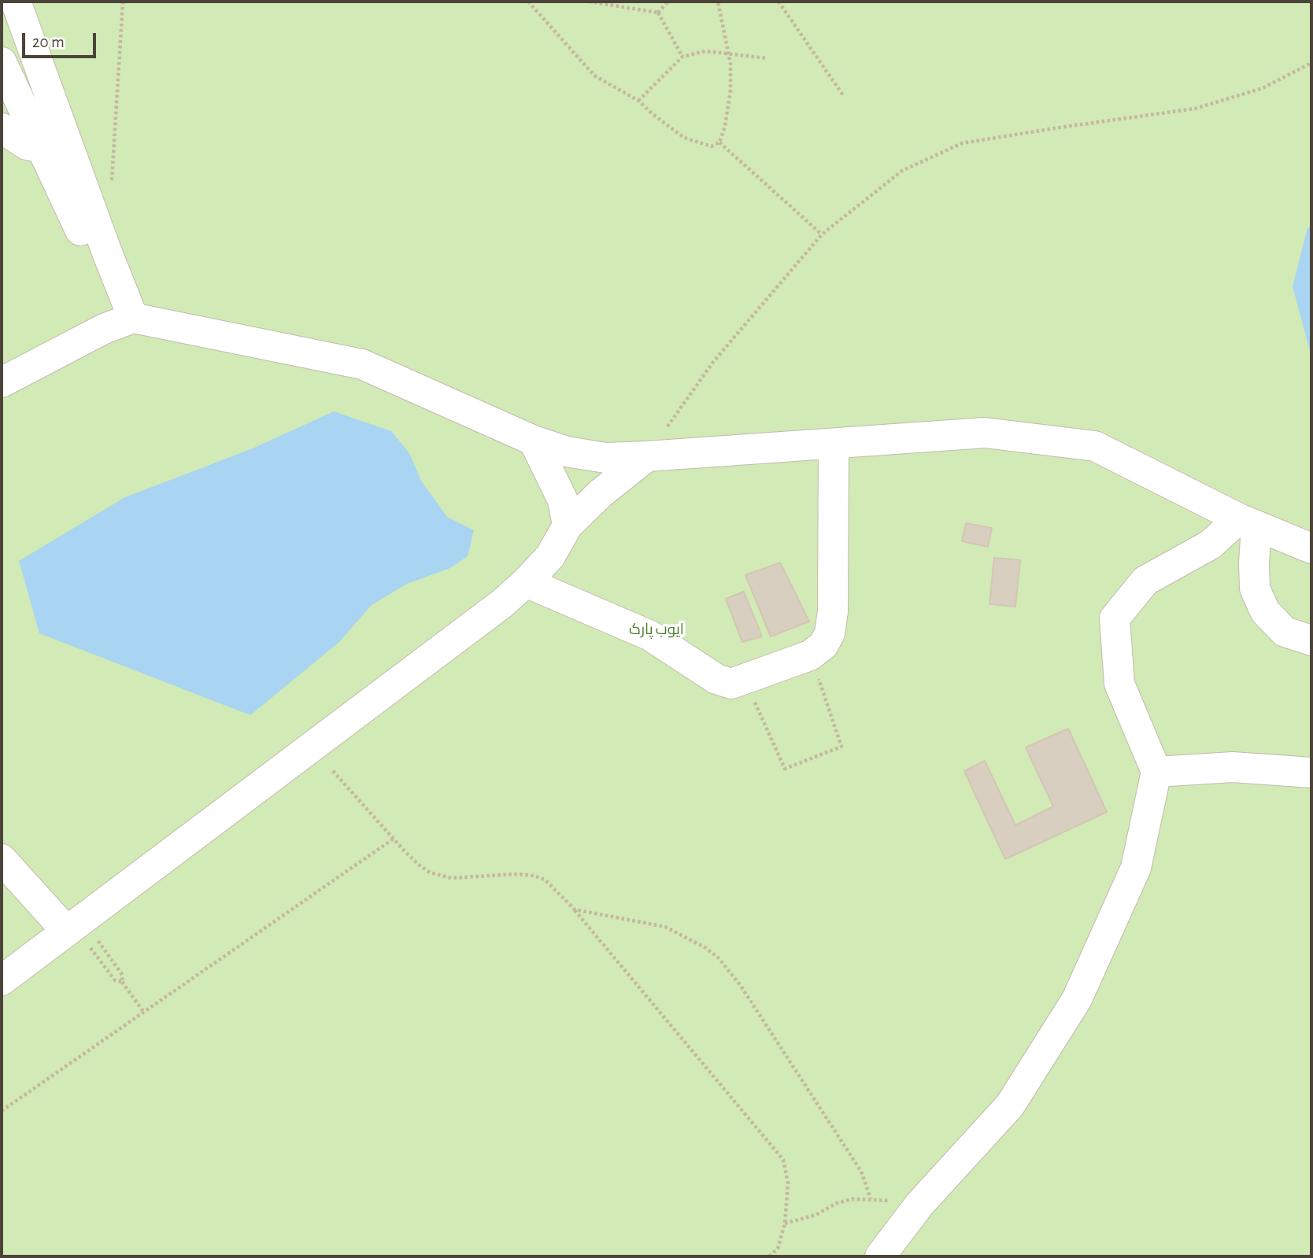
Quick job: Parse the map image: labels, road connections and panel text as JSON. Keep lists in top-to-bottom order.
{
  "parks": ["ایوب پارک"],
  "scale_bar": "20 m"
}
